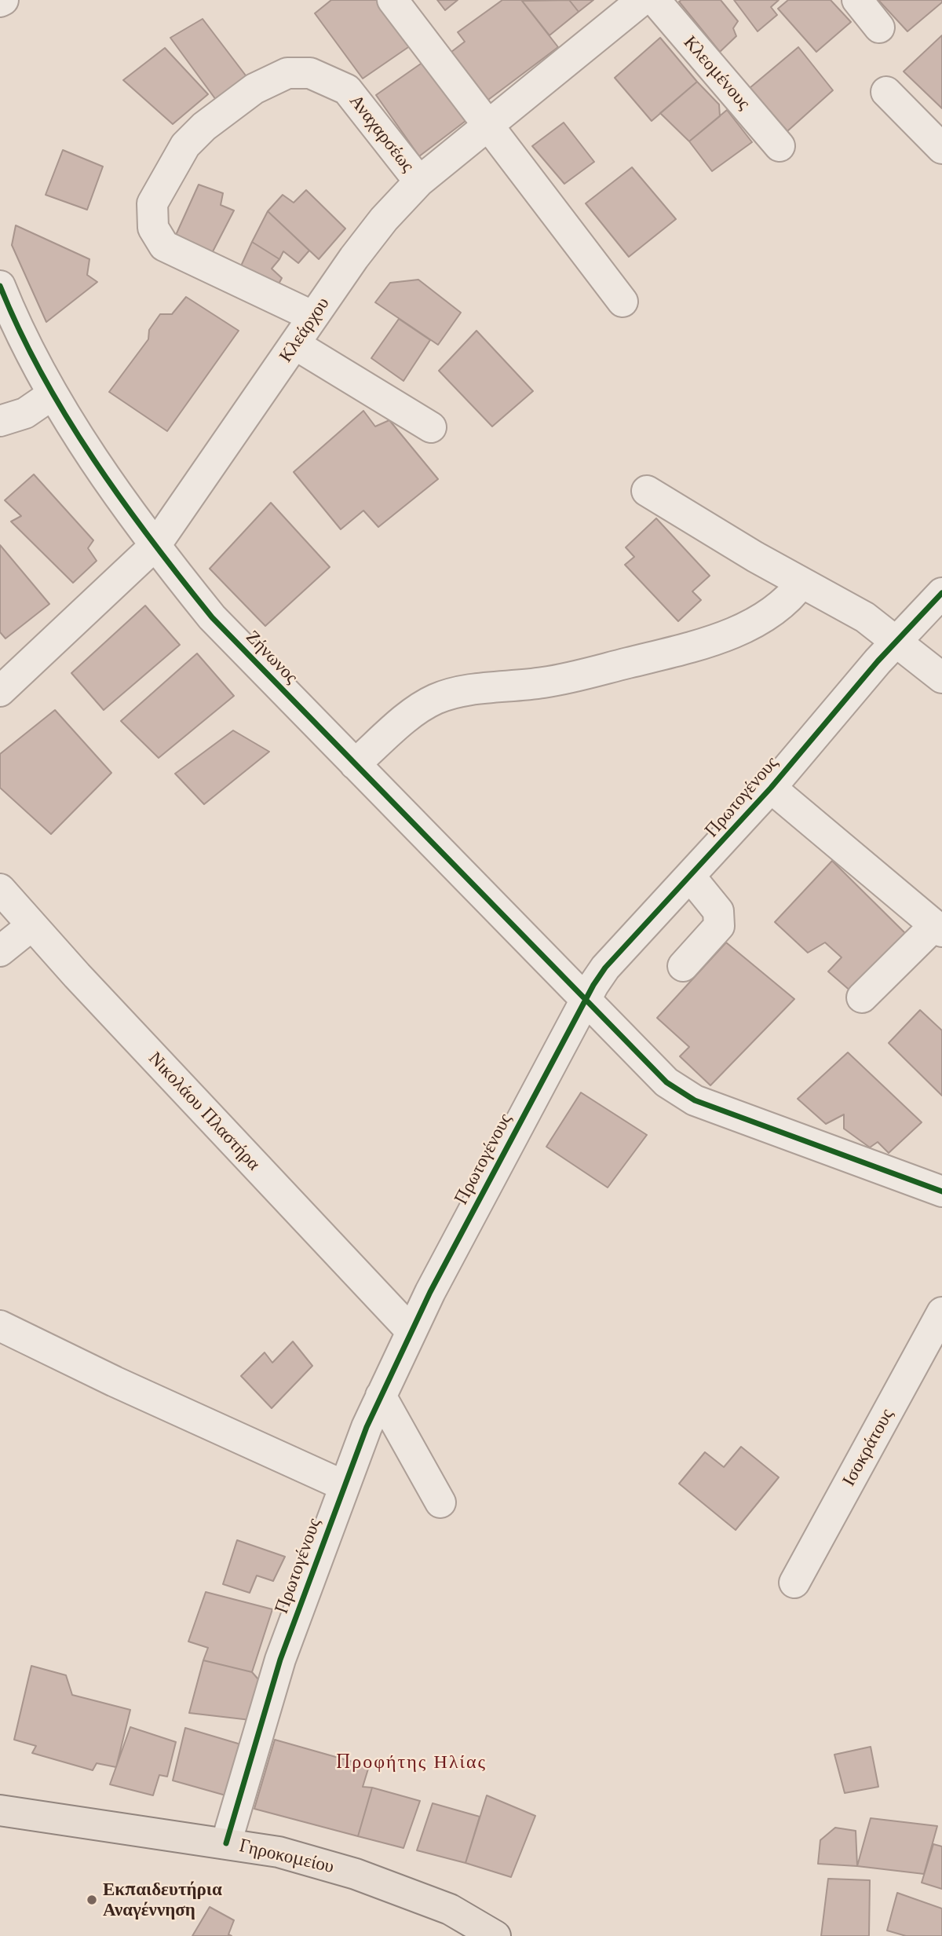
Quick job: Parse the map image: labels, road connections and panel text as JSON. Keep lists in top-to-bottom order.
{
  "streets": {
    "main road": ["Γηροκομείου"],
    "street": [
      "Κλεομένους",
      "Αναχαρσέως",
      "Κλεάρχου",
      "Ζήνωνος",
      "Πρωτογένους",
      "Νικολάου Πλαστήρα",
      "Ισοκράτους"
    ]
  },
  "crossings": [
    ["Αναχαρσέως", "Κλεάρχου"],
    ["Κλεάρχου", "Ζήνωνος"],
    ["Ζήνωνος", "Πρωτογένους"],
    ["Πρωτογένους", "Νικολάου Πλαστήρα"],
    ["Πρωτογένους", "Γηροκομείου"]
  ],
  "districts": ["Προφήτης Ηλίας"],
  "places": ["Εκπαιδευτήρια Αναγέννηση"]
}
